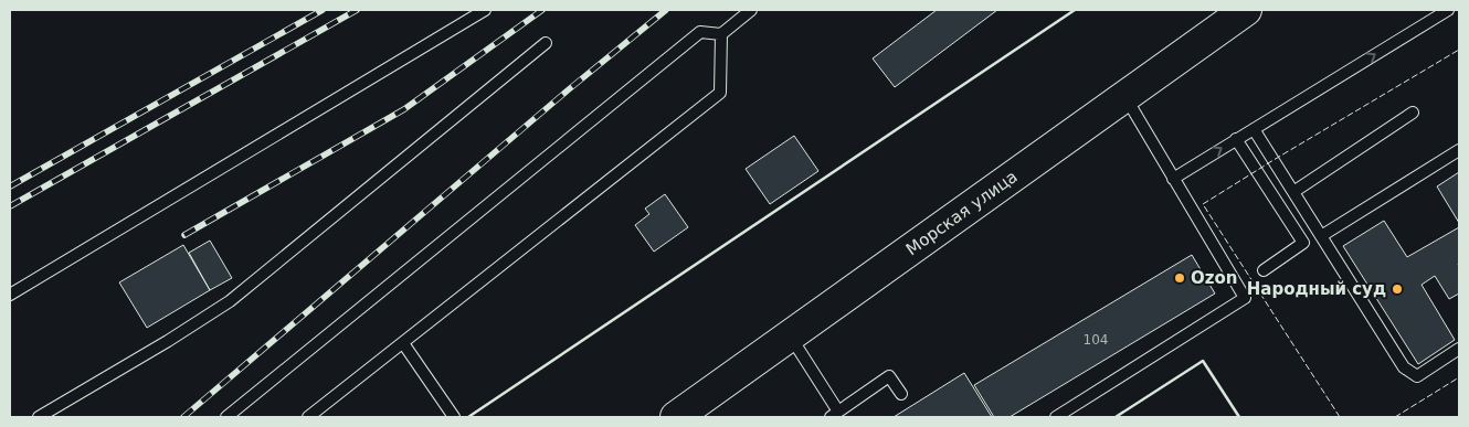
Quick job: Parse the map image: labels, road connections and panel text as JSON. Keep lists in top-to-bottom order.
{
  "streets": {
    "main road": ["Морская улица"]
  },
  "places": ["Ozon", "Народный суд"],
  "house_numbers": ["104"]
}
